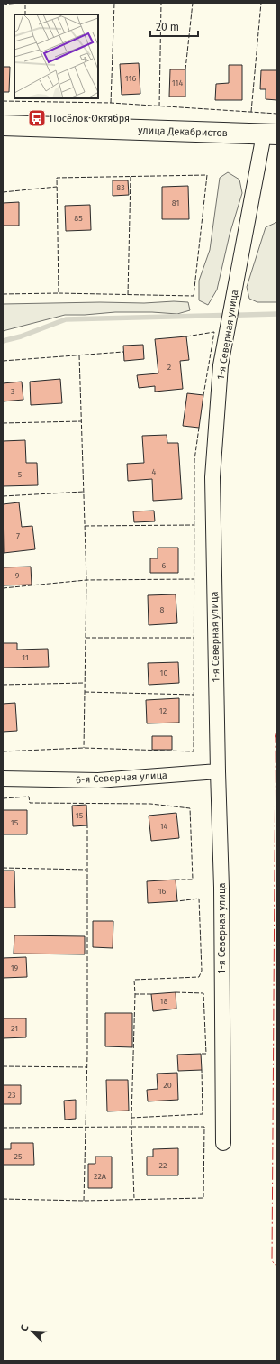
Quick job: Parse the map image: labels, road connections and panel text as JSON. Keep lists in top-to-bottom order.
{
  "streets": {
    "highway": ["улица Декабристов"],
    "street": ["1-я Северная улица", "6-я Северная улица"]
  },
  "crossings": [
    ["улица Декабристов", "1-я Северная улица"],
    ["1-я Северная улица", "6-я Северная улица"]
  ],
  "places": {
    "bus stop": ["Посёлок Октября"]
  },
  "house_numbers": [
    "116",
    "114",
    "83",
    "81",
    "85",
    "2",
    "3",
    "4",
    "5",
    "7",
    "6",
    "9",
    "8",
    "11",
    "10",
    "12",
    "15",
    "15",
    "14",
    "16",
    "19",
    "18",
    "21",
    "20",
    "23",
    "25",
    "22",
    "22А"
  ],
  "scale_bar": "20 m",
  "north": "top left"
}
